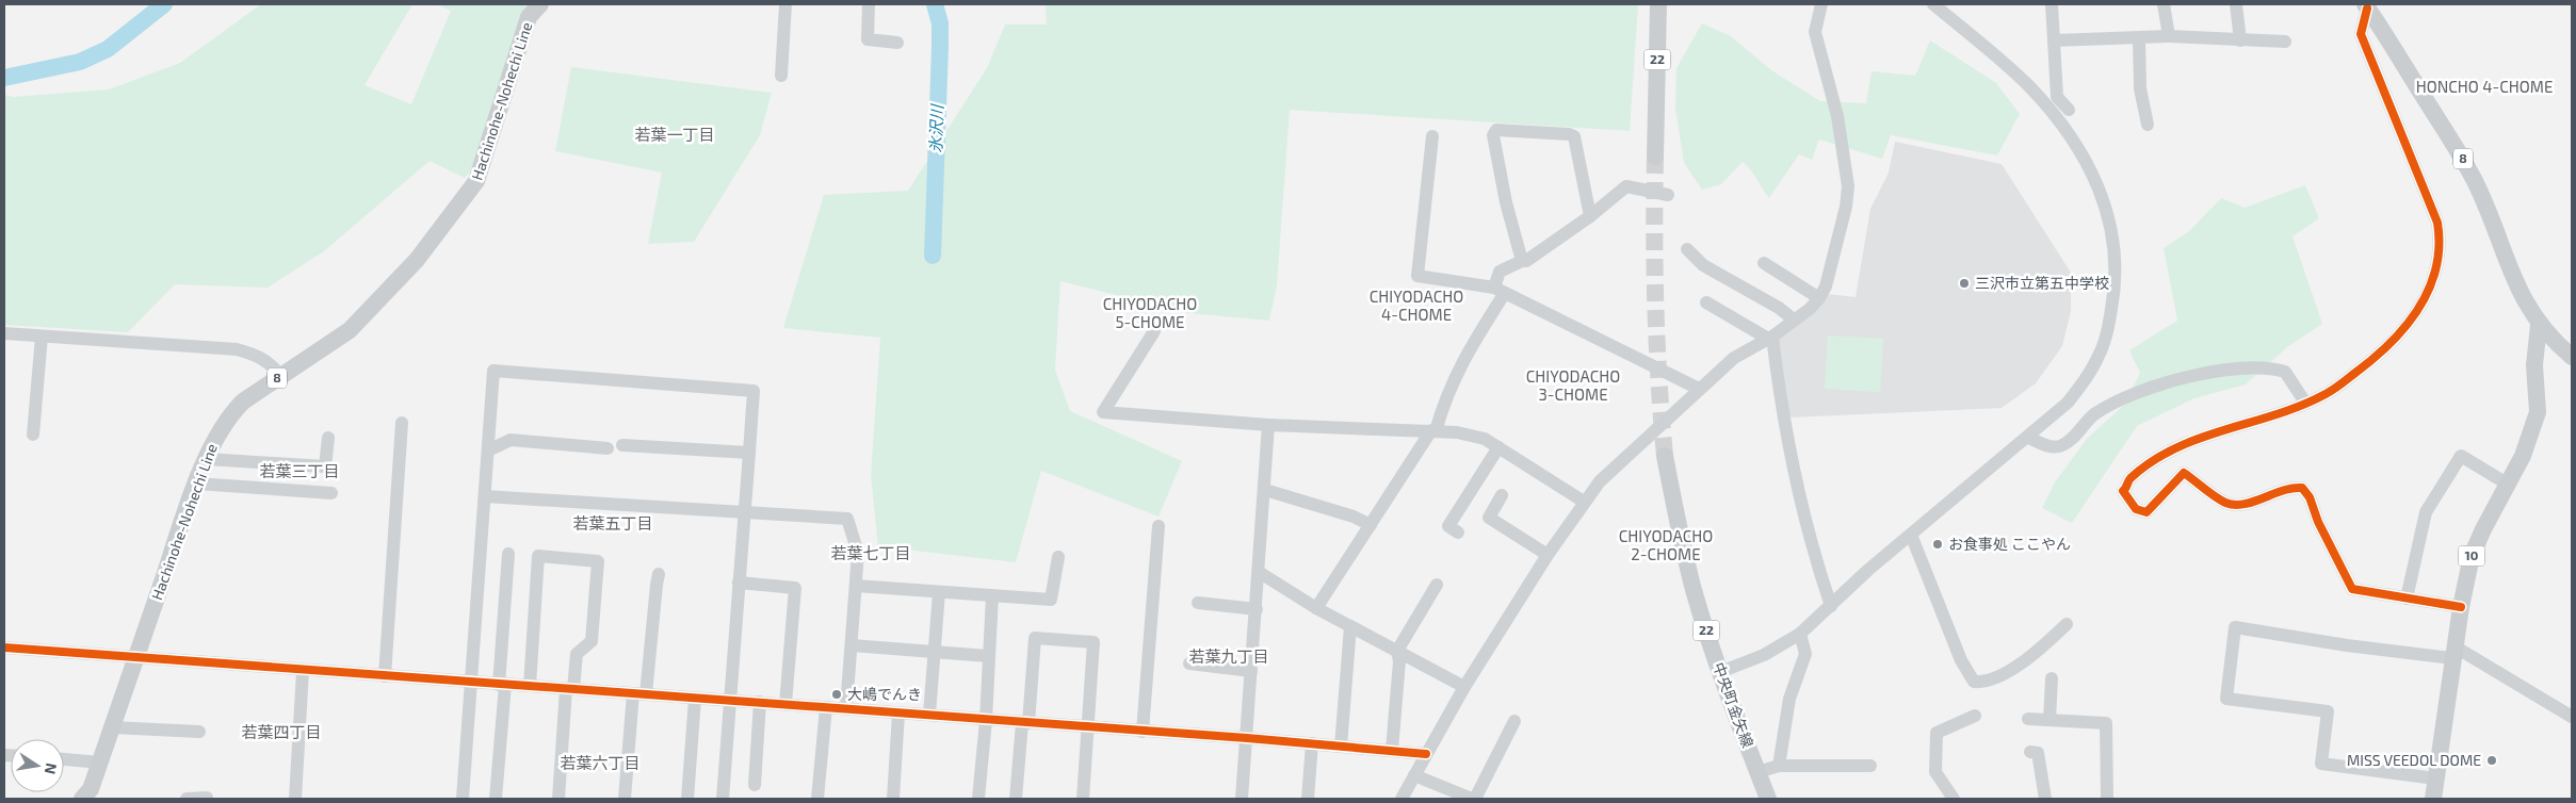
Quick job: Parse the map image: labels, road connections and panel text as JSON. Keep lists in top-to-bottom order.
{
  "streets": {
    "main road": [
      "22",
      "Hachinohe-Nohechi Line",
      "8",
      "10",
      "中央町金矢線"
    ]
  },
  "crossings": [
    ["8", "10"]
  ],
  "districts": [
    "HONCHO 4-CHOME",
    "若葉一丁目",
    "CHIYODACHO 4-CHOME",
    "CHIYODACHO 5-CHOME",
    "CHIYODACHO 3-CHOME",
    "若葉三丁目",
    "若葉五丁目",
    "CHIYODACHO 2-CHOME",
    "若葉七丁目",
    "若葉九丁目",
    "若葉四丁目",
    "若葉六丁目"
  ],
  "water": ["氷沢川"],
  "places": [
    "三沢市立第五中学校",
    "お食事処 ここやん",
    "大嶋でんき",
    "MISS VEEDOL DOME"
  ],
  "north": "right"
}
